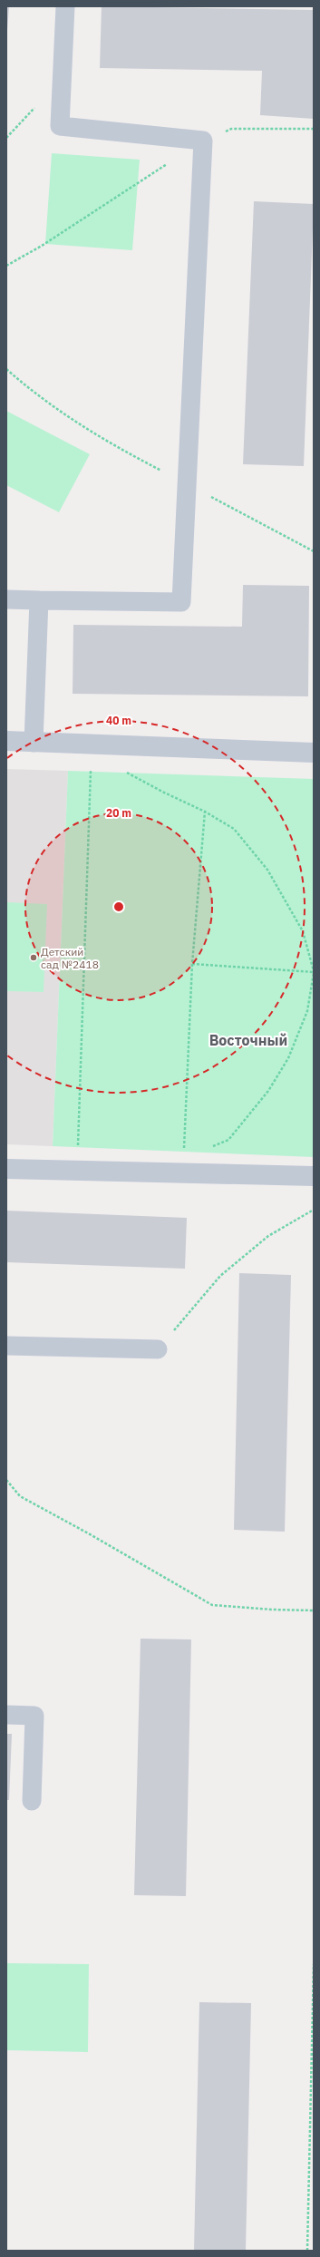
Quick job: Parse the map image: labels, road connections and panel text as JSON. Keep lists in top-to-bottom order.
{
  "districts": ["Восточный"],
  "places": ["Детский сад №2418"],
  "rings": ["40 m", "20 m"]
}
